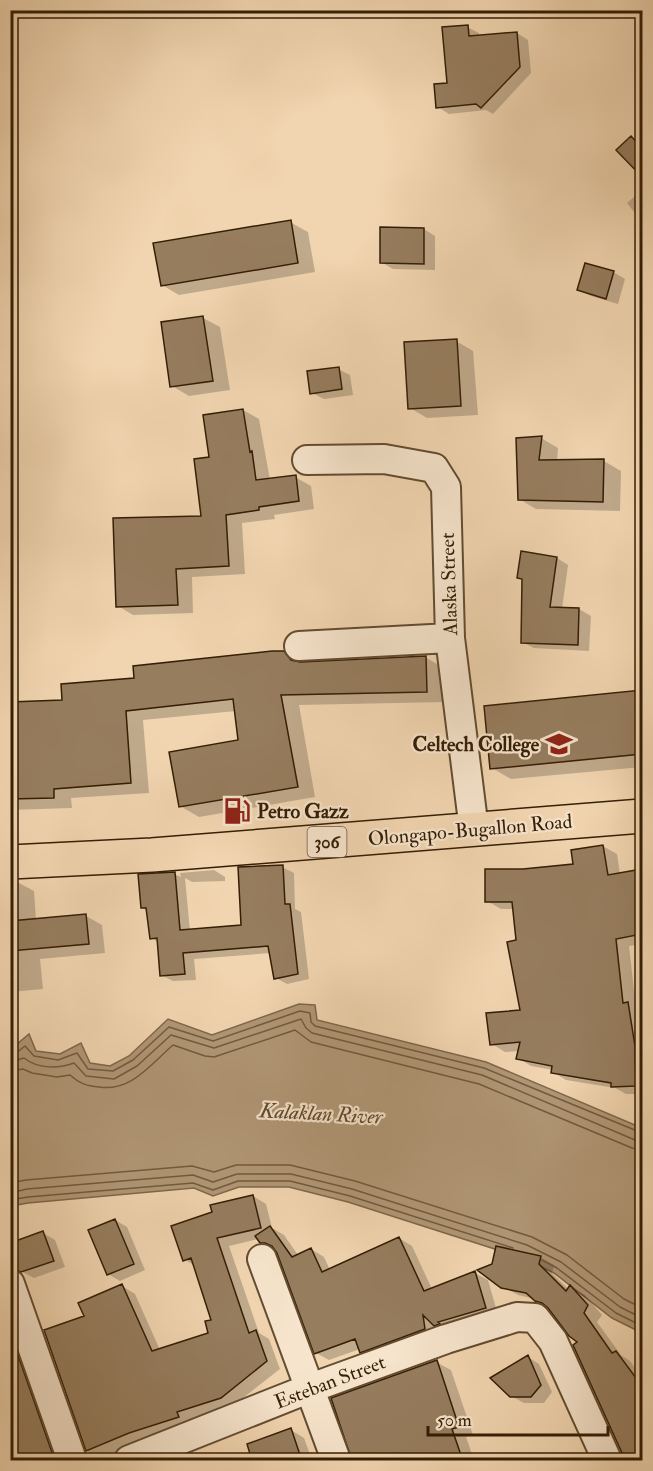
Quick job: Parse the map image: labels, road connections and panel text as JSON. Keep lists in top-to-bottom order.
{
  "streets": {
    "main road": ["Olongapo-Bugallon Road", "306"],
    "street": ["Alaska Street", "Esteban Street"]
  },
  "crossings": [
    ["Alaska Street", "Olongapo-Bugallon Road"]
  ],
  "water": ["Kalaklan River"],
  "places": {
    "school or university": ["Celtech College"],
    "fuel station": ["Petro Gazz"]
  },
  "scale_bar": "50 m"
}
